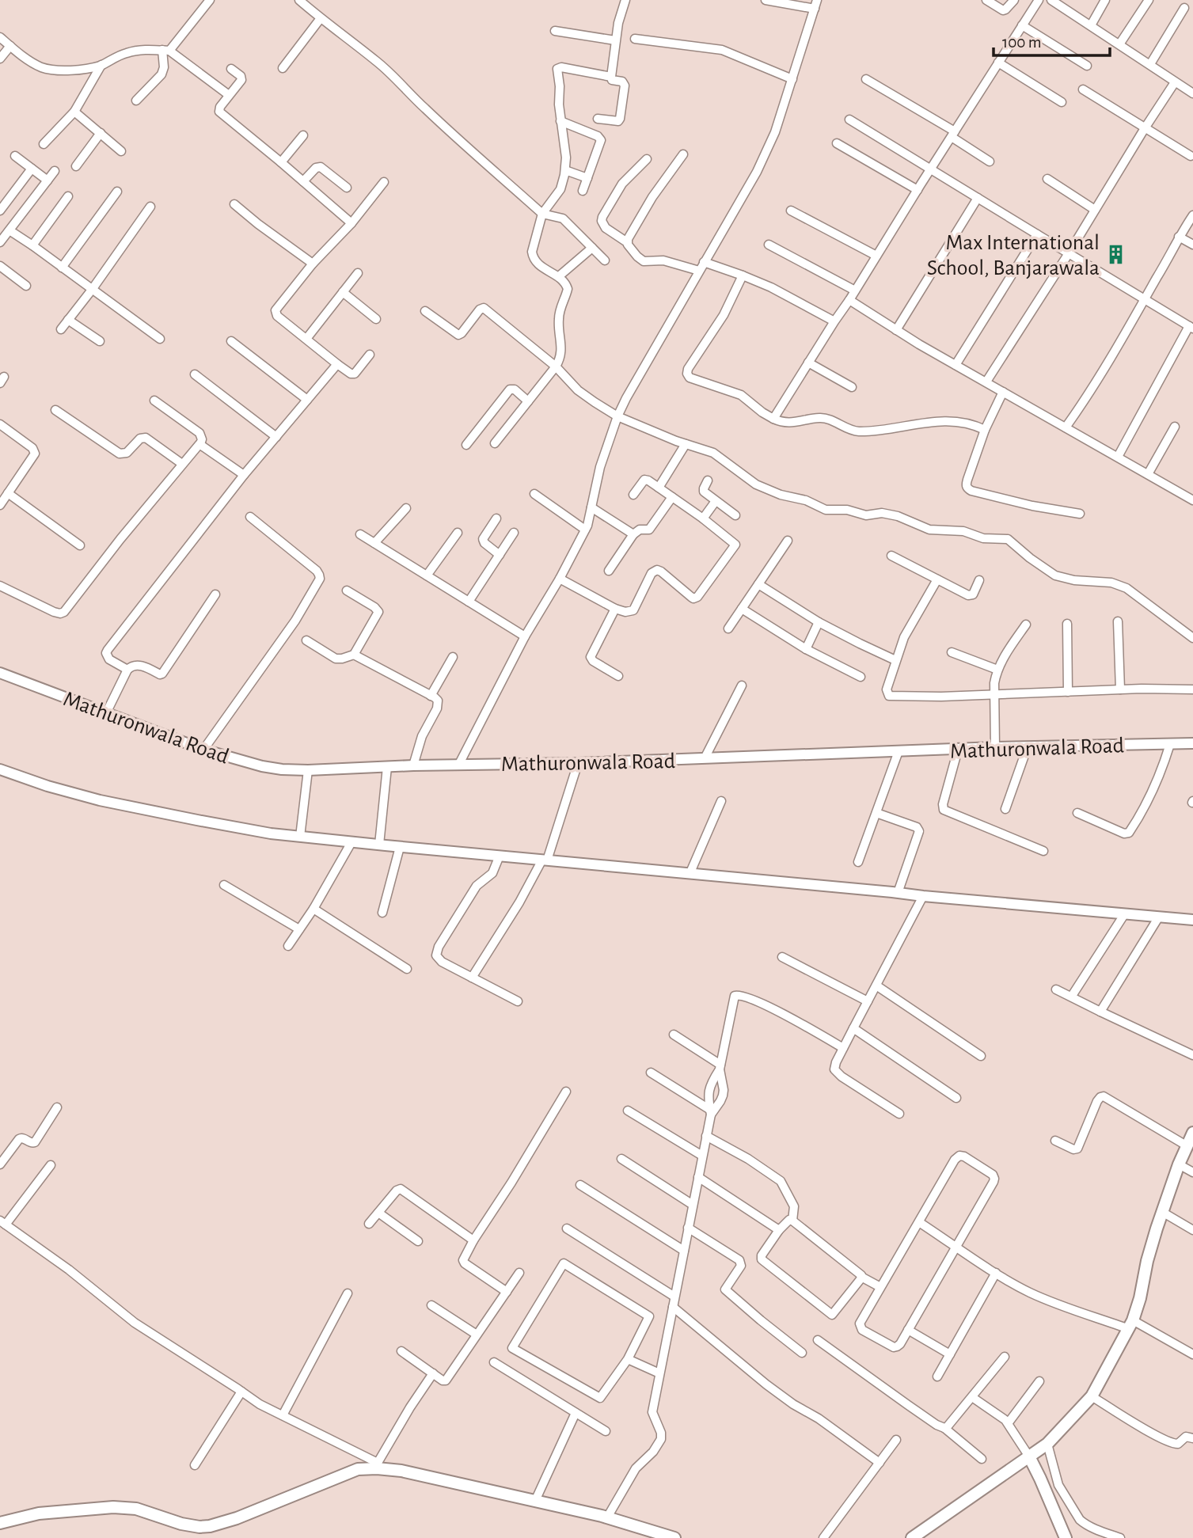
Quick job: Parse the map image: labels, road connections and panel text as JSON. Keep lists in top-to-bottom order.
{
  "streets": {
    "street": ["Mathuronwala Road"]
  },
  "places": {
    "building": ["Max International School, Banjarawala"]
  },
  "scale_bar": "100 m"
}
